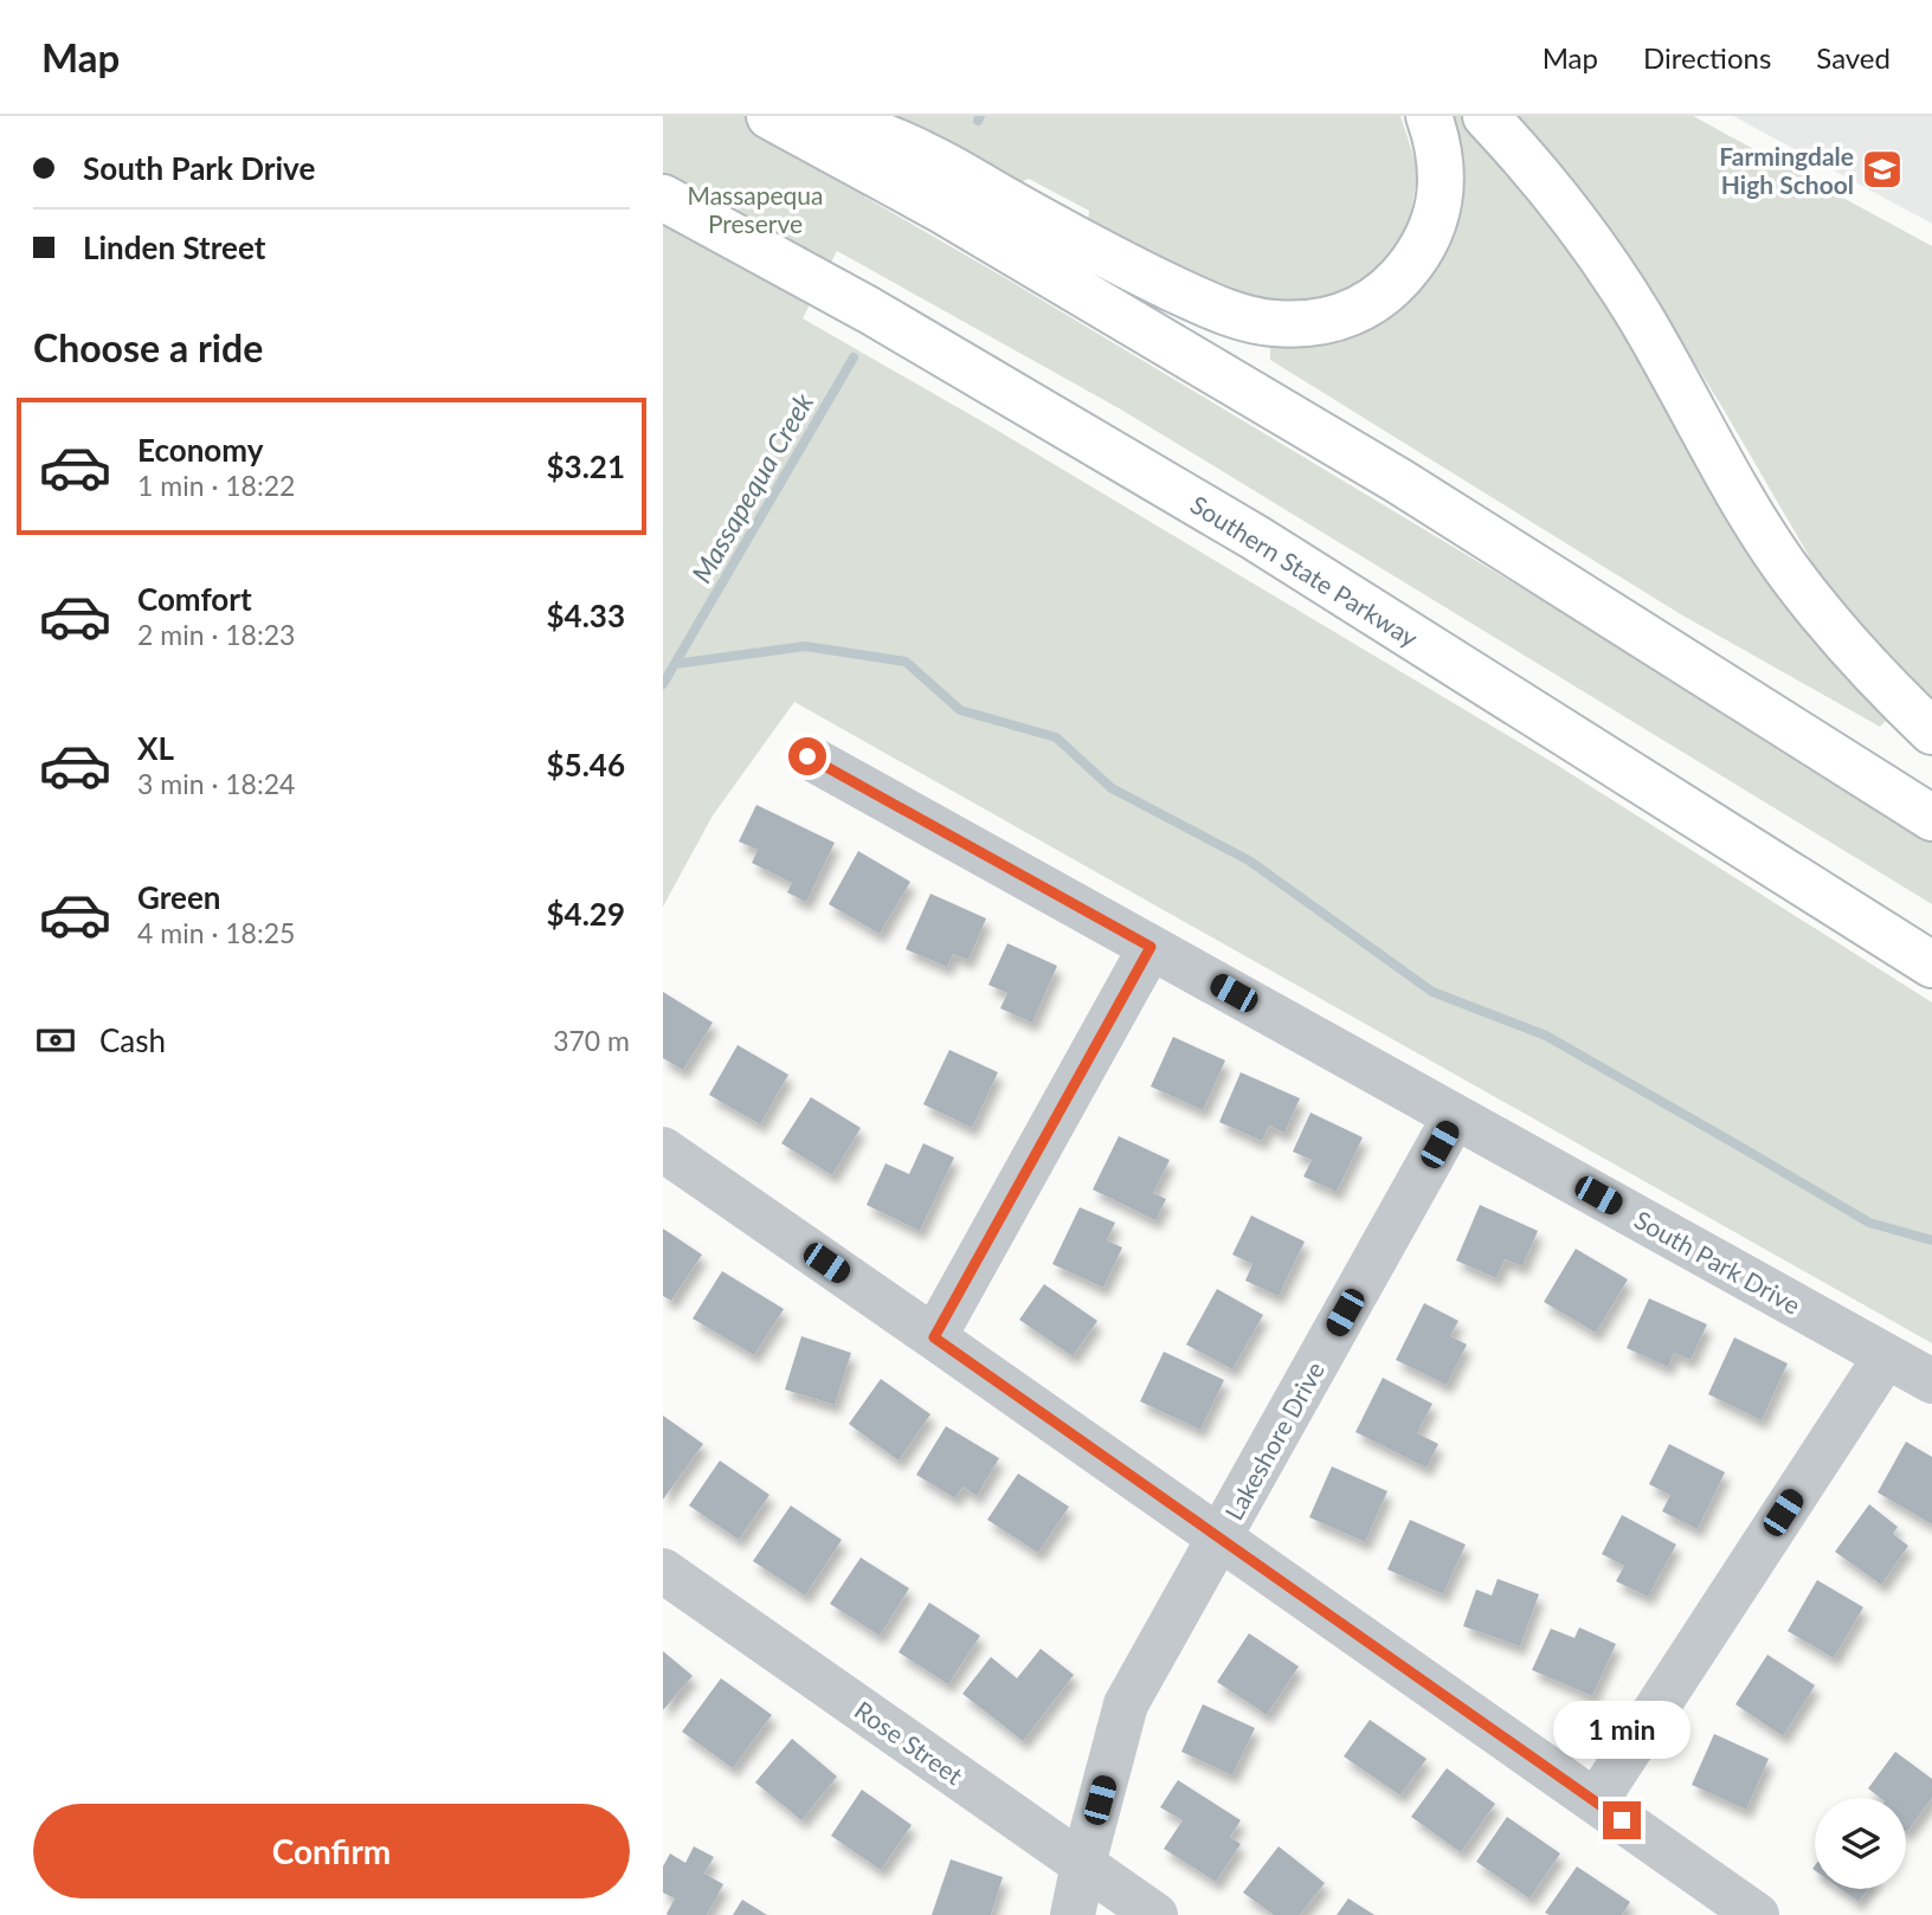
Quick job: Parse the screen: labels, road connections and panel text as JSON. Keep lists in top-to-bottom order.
{
  "streets": {
    "highway": ["Southern State Parkway"],
    "street": ["South Park Drive", "Lakeshore Drive", "Rose Street"]
  },
  "crossings": [
    ["South Park Drive", "Lakeshore Drive"],
    ["Lakeshore Drive", "Rose Street"]
  ],
  "water": ["Massapequa Creek"],
  "parks": ["Massapequa Preserve"],
  "places": {
    "school or university": ["Farmingdale High School"]
  },
  "page": {
    "header": "Map",
    "nav": ["Map", "Directions", "Saved"],
    "banner": ["South Park Drive", "Linden Street"],
    "heading": "Choose a ride",
    "list": [
      {
        "name": "Economy",
        "note": "1 min · 18:22",
        "value": "$3.21"
      },
      {
        "name": "Comfort",
        "note": "2 min · 18:23",
        "value": "$4.33"
      },
      {
        "name": "XL",
        "note": "3 min · 18:24",
        "value": "$5.46"
      },
      {
        "name": "Green",
        "note": "4 min · 18:25",
        "value": "$4.29"
      }
    ],
    "pay": ["Cash", "370 m"],
    "bubble": "1 min",
    "buttons": "Confirm"
  }
}
